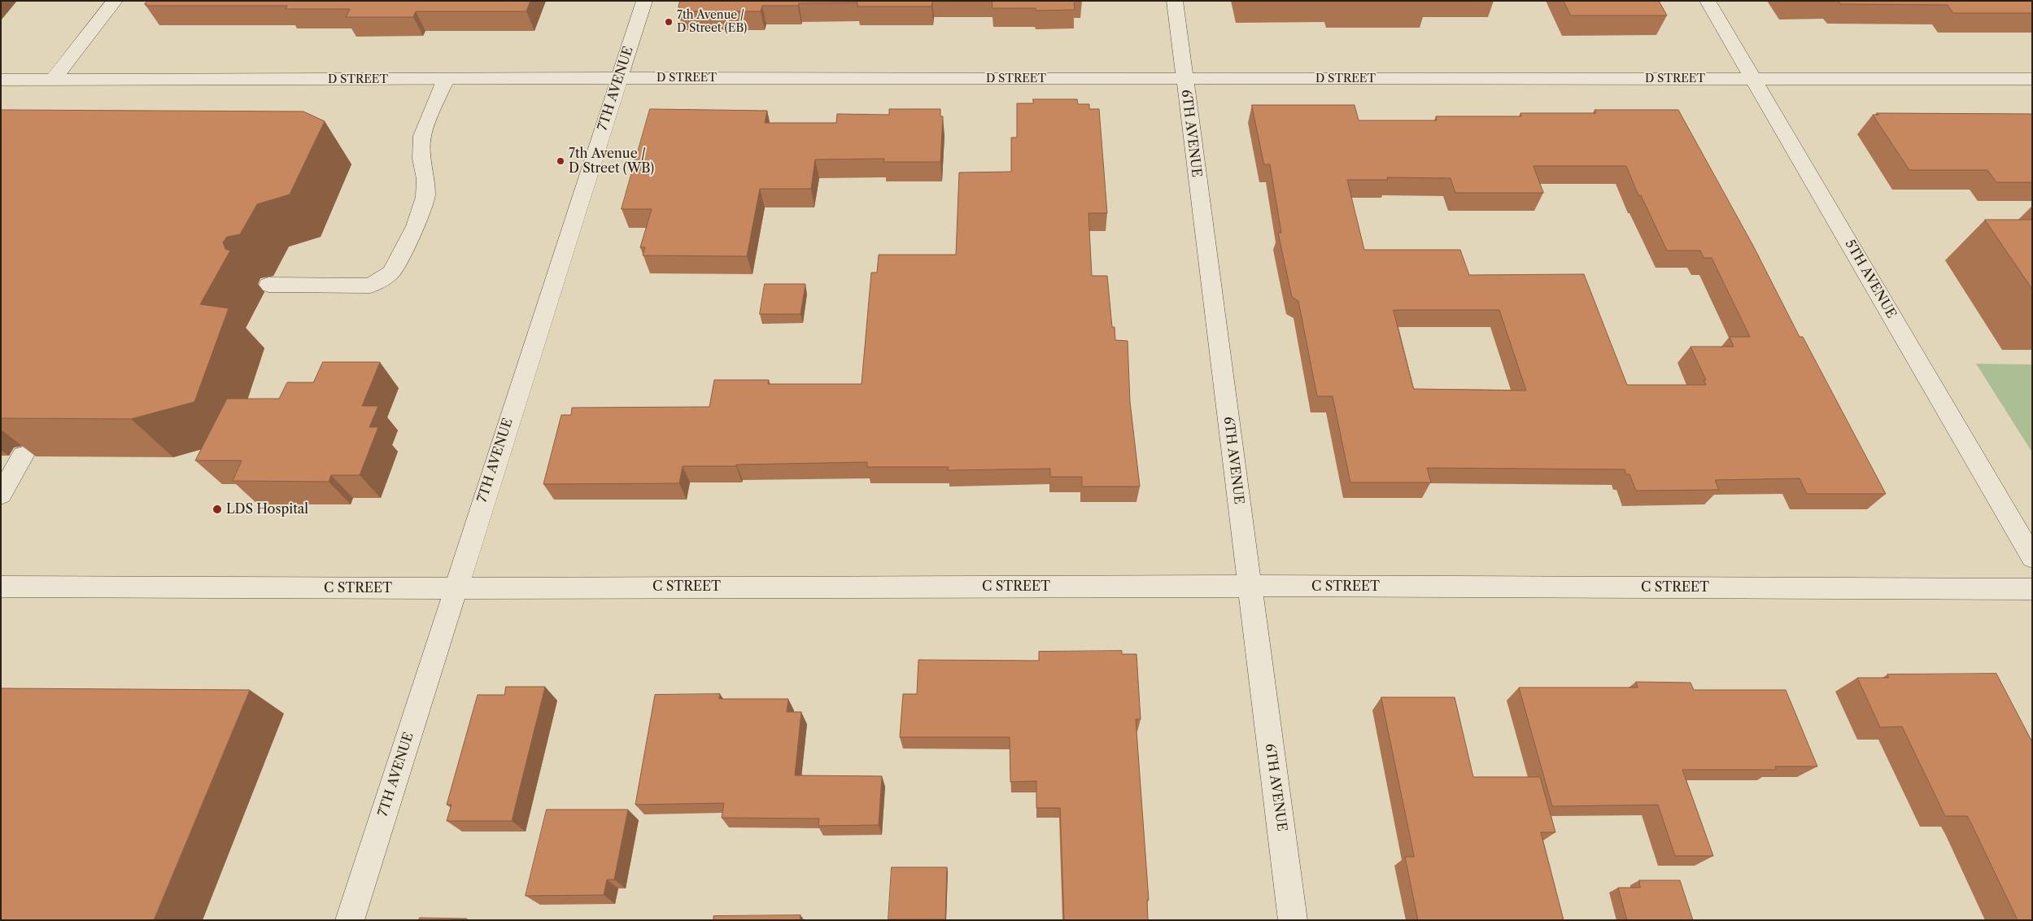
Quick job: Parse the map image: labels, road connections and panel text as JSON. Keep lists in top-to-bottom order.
{
  "streets": {
    "street": [
      "D STREET",
      "7TH AVENUE",
      "6TH AVENUE",
      "5TH AVENUE",
      "C STREET"
    ]
  },
  "crossings": [
    ["D STREET", "7TH AVENUE"],
    ["D STREET", "6TH AVENUE"],
    ["D STREET", "5TH AVENUE"],
    ["7TH AVENUE", "C STREET"],
    ["6TH AVENUE", "C STREET"]
  ],
  "places": ["7th Avenue / D Street (EB)", "7th Avenue / D Street (WB)", "LDS Hospital"]
}
